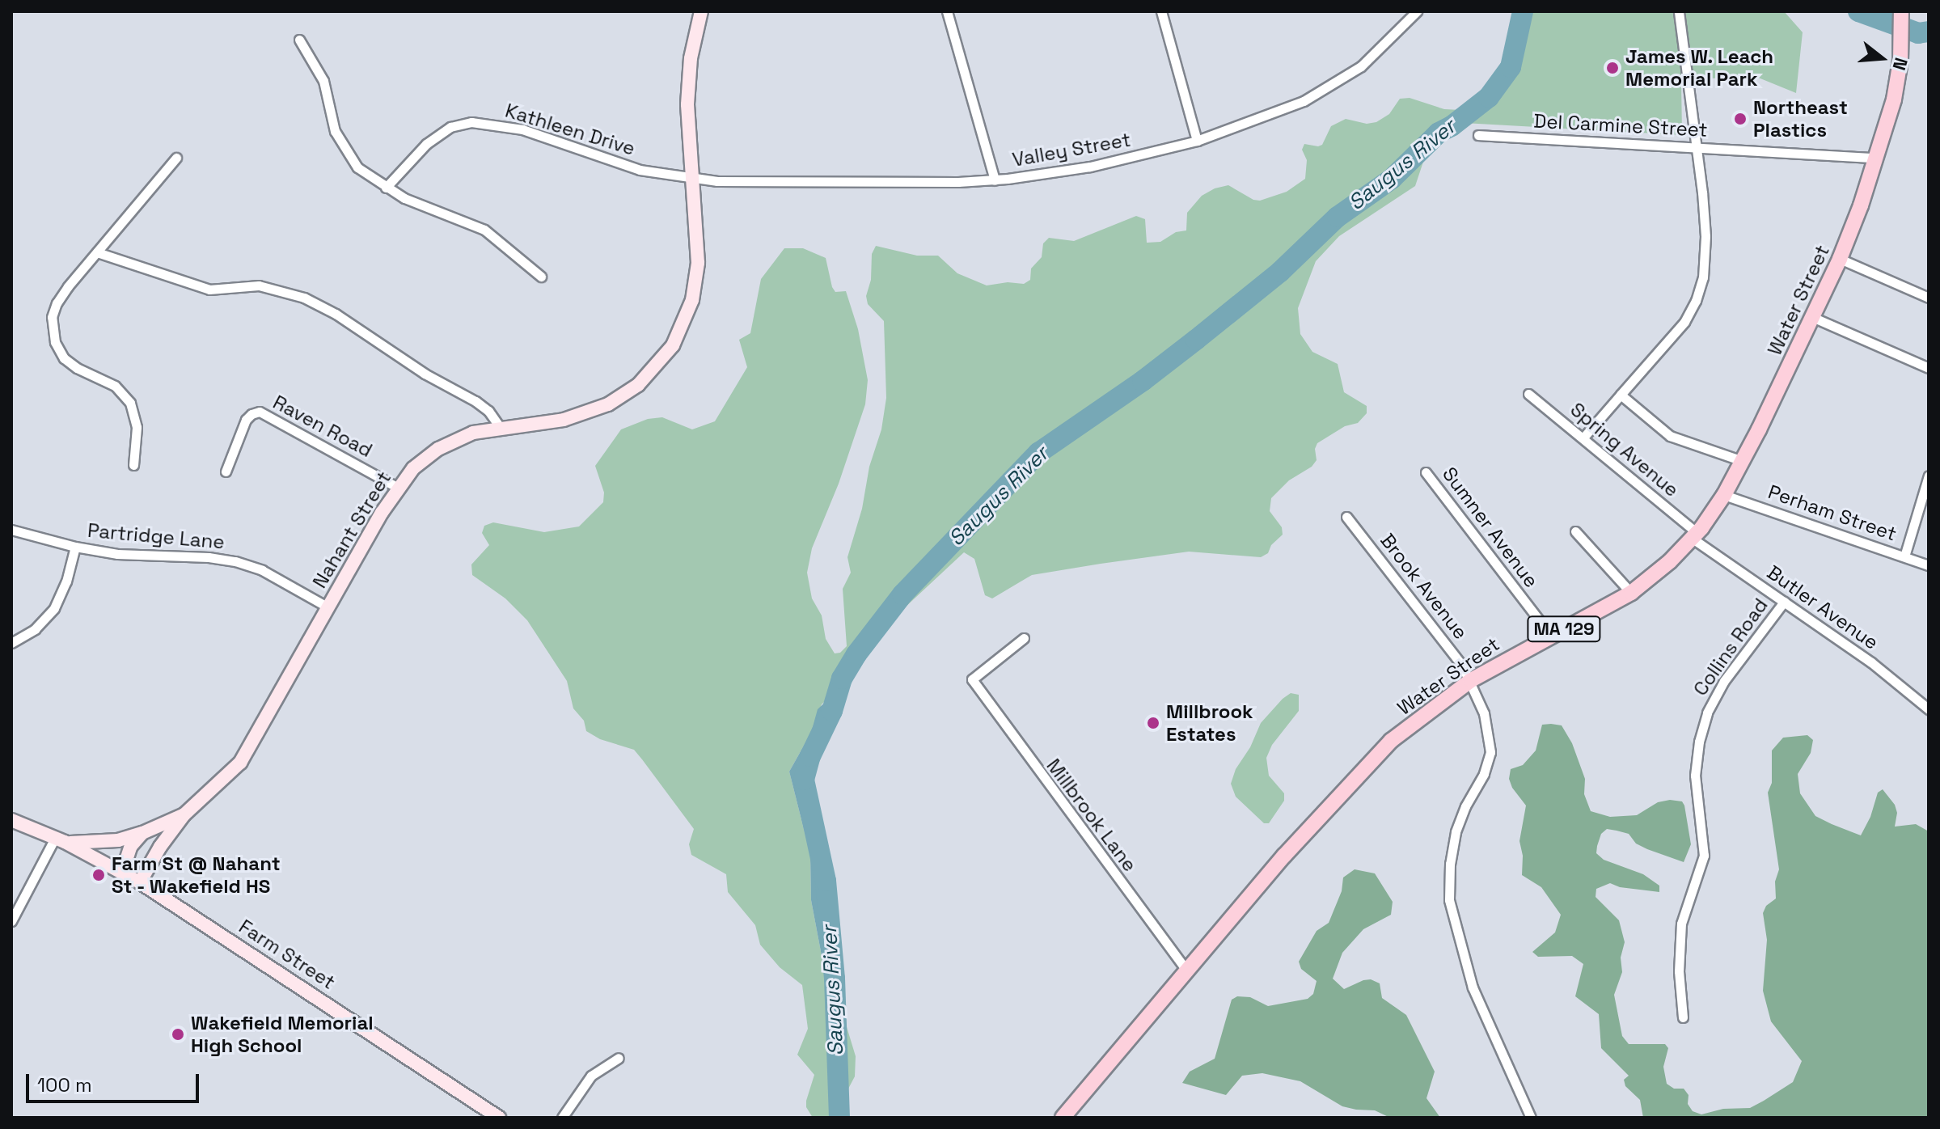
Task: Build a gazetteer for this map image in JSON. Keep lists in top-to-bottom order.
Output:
{
  "streets": {
    "main road": [
      "Water Street",
      "Nahant Street",
      "MA 129",
      "Farm Street"
    ],
    "street": [
      "Del Carmine Street",
      "Kathleen Drive",
      "Valley Street",
      "Raven Road",
      "Spring Avenue",
      "Perham Street",
      "Sumner Avenue",
      "Partridge Lane",
      "Brook Avenue",
      "Butler Avenue",
      "Collins Road",
      "Millbrook Lane"
    ]
  },
  "crossings": [
    ["Del Carmine Street", "Water Street"],
    ["Kathleen Drive", "Valley Street"],
    ["Kathleen Drive", "Nahant Street"],
    ["Valley Street", "Nahant Street"],
    ["Water Street", "Spring Avenue"],
    ["Water Street", "Perham Street"],
    ["Water Street", "Sumner Avenue"],
    ["Water Street", "Brook Avenue"],
    ["Water Street", "Butler Avenue"],
    ["Water Street", "Millbrook Lane"],
    ["Raven Road", "Nahant Street"],
    ["Spring Avenue", "Butler Avenue"],
    ["Nahant Street", "Partridge Lane"],
    ["Nahant Street", "Farm Street"],
    ["Butler Avenue", "Collins Road"]
  ],
  "water": ["Saugus River"],
  "places": [
    "James W. Leach Memorial Park",
    "Northeast Plastics",
    "Millbrook Estates",
    "Farm St @ Nahant St - Wakefield HS",
    "Wakefield Memorial High School"
  ],
  "scale_bar": "100 m",
  "north": "right"
}
